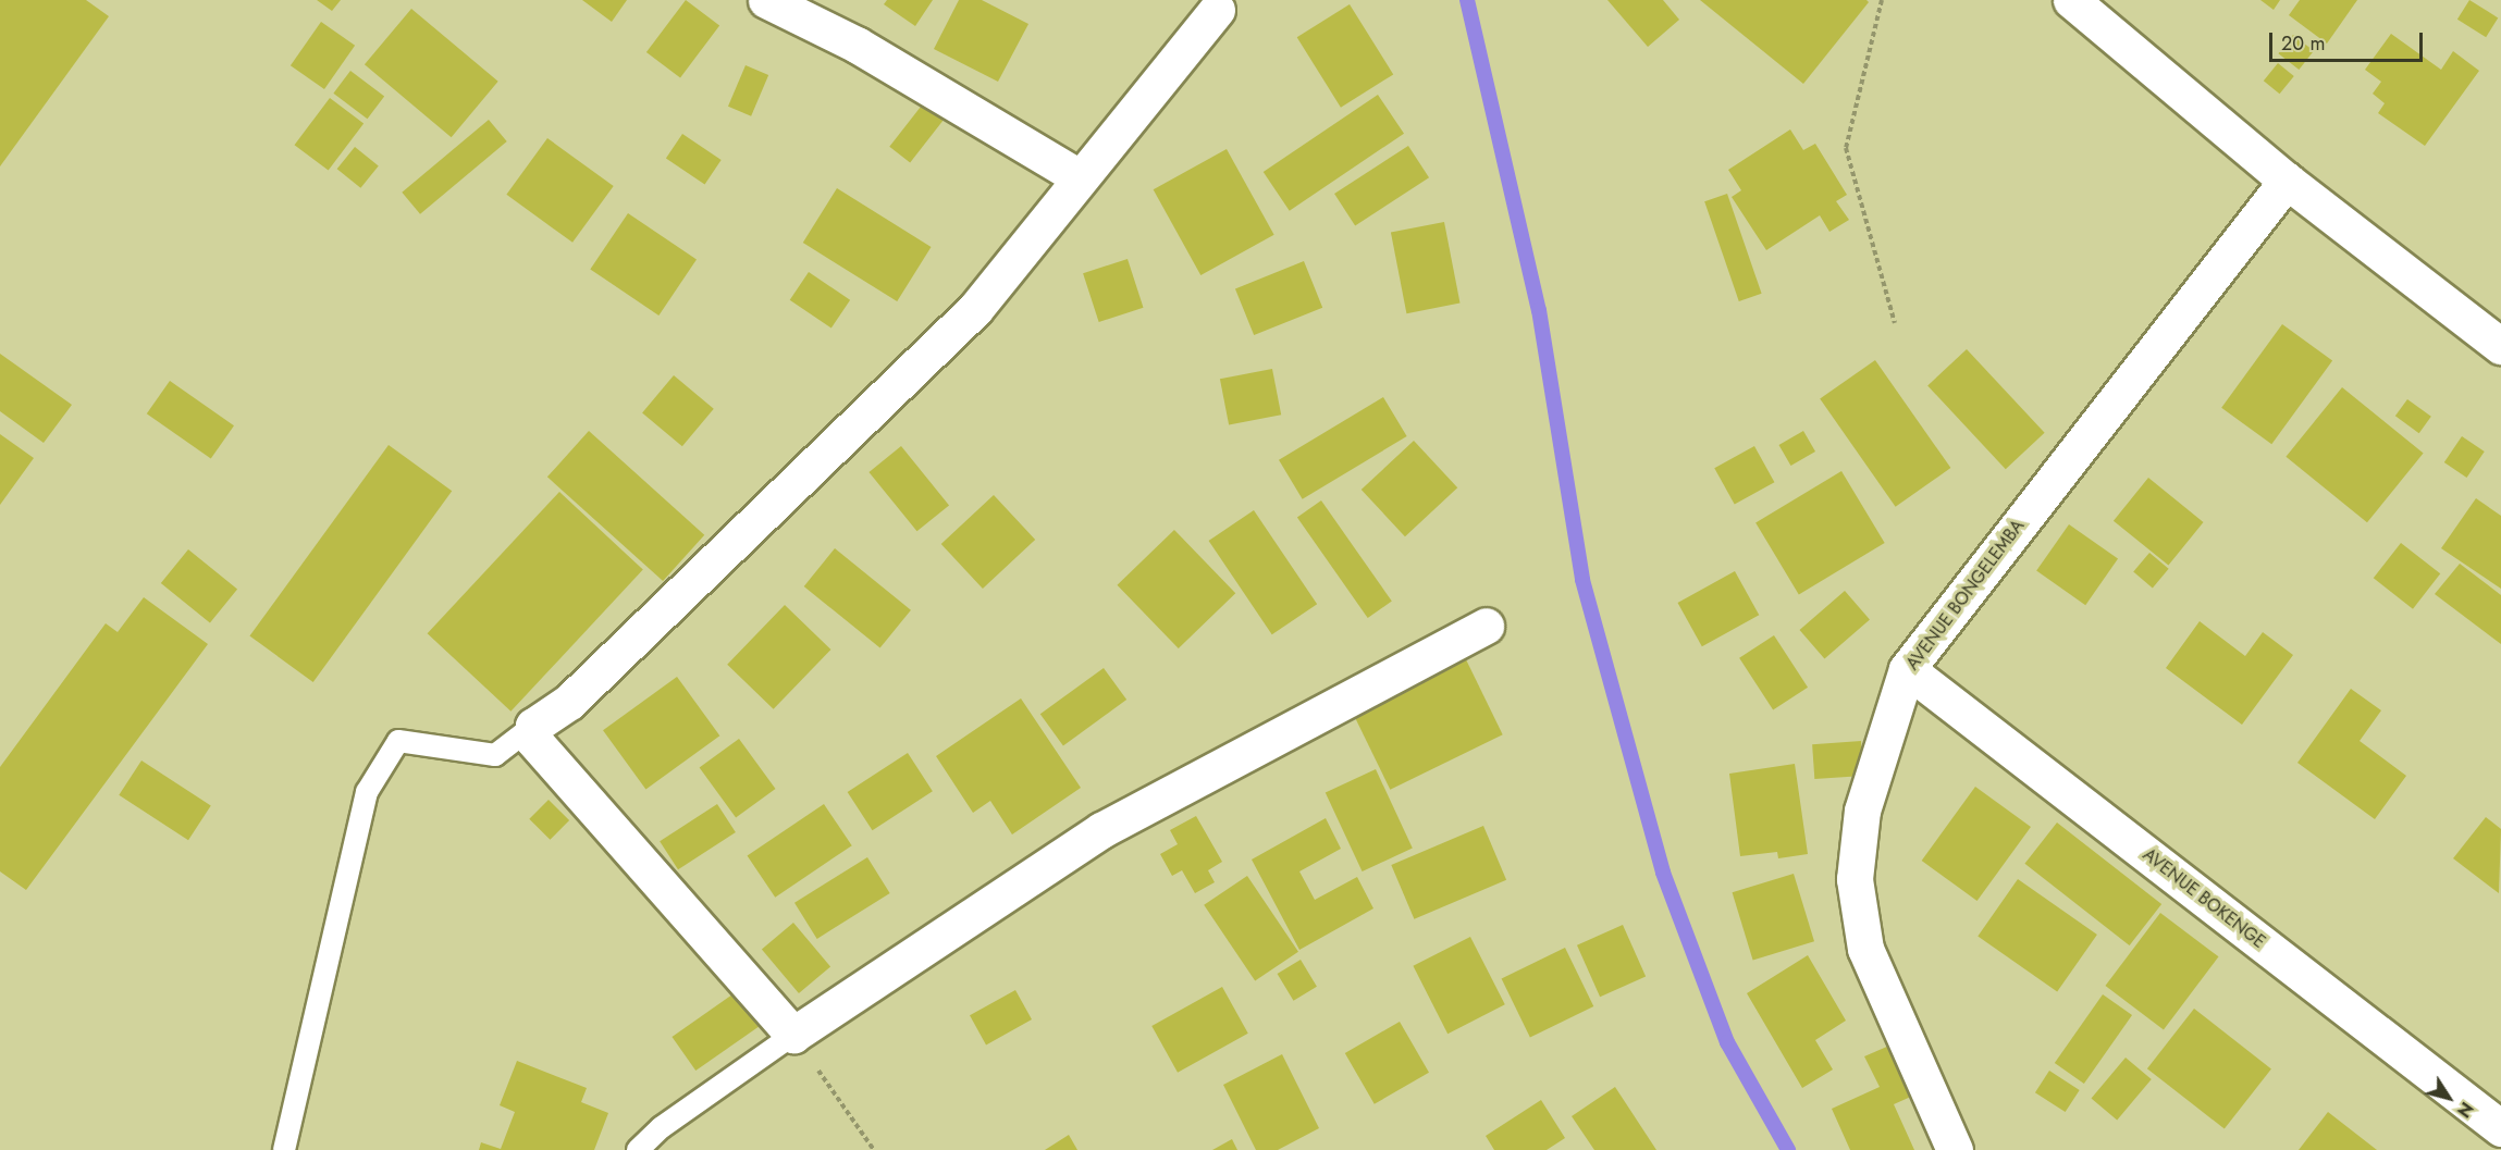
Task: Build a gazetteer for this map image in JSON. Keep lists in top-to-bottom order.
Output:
{
  "streets": {
    "street": ["AVENUE BONGELEMBA", "AVENUE BOKENGE"]
  },
  "crossings": [
    ["AVENUE BONGELEMBA", "AVENUE BOKENGE"]
  ],
  "scale_bar": "20 m",
  "north": "bottom right"
}
